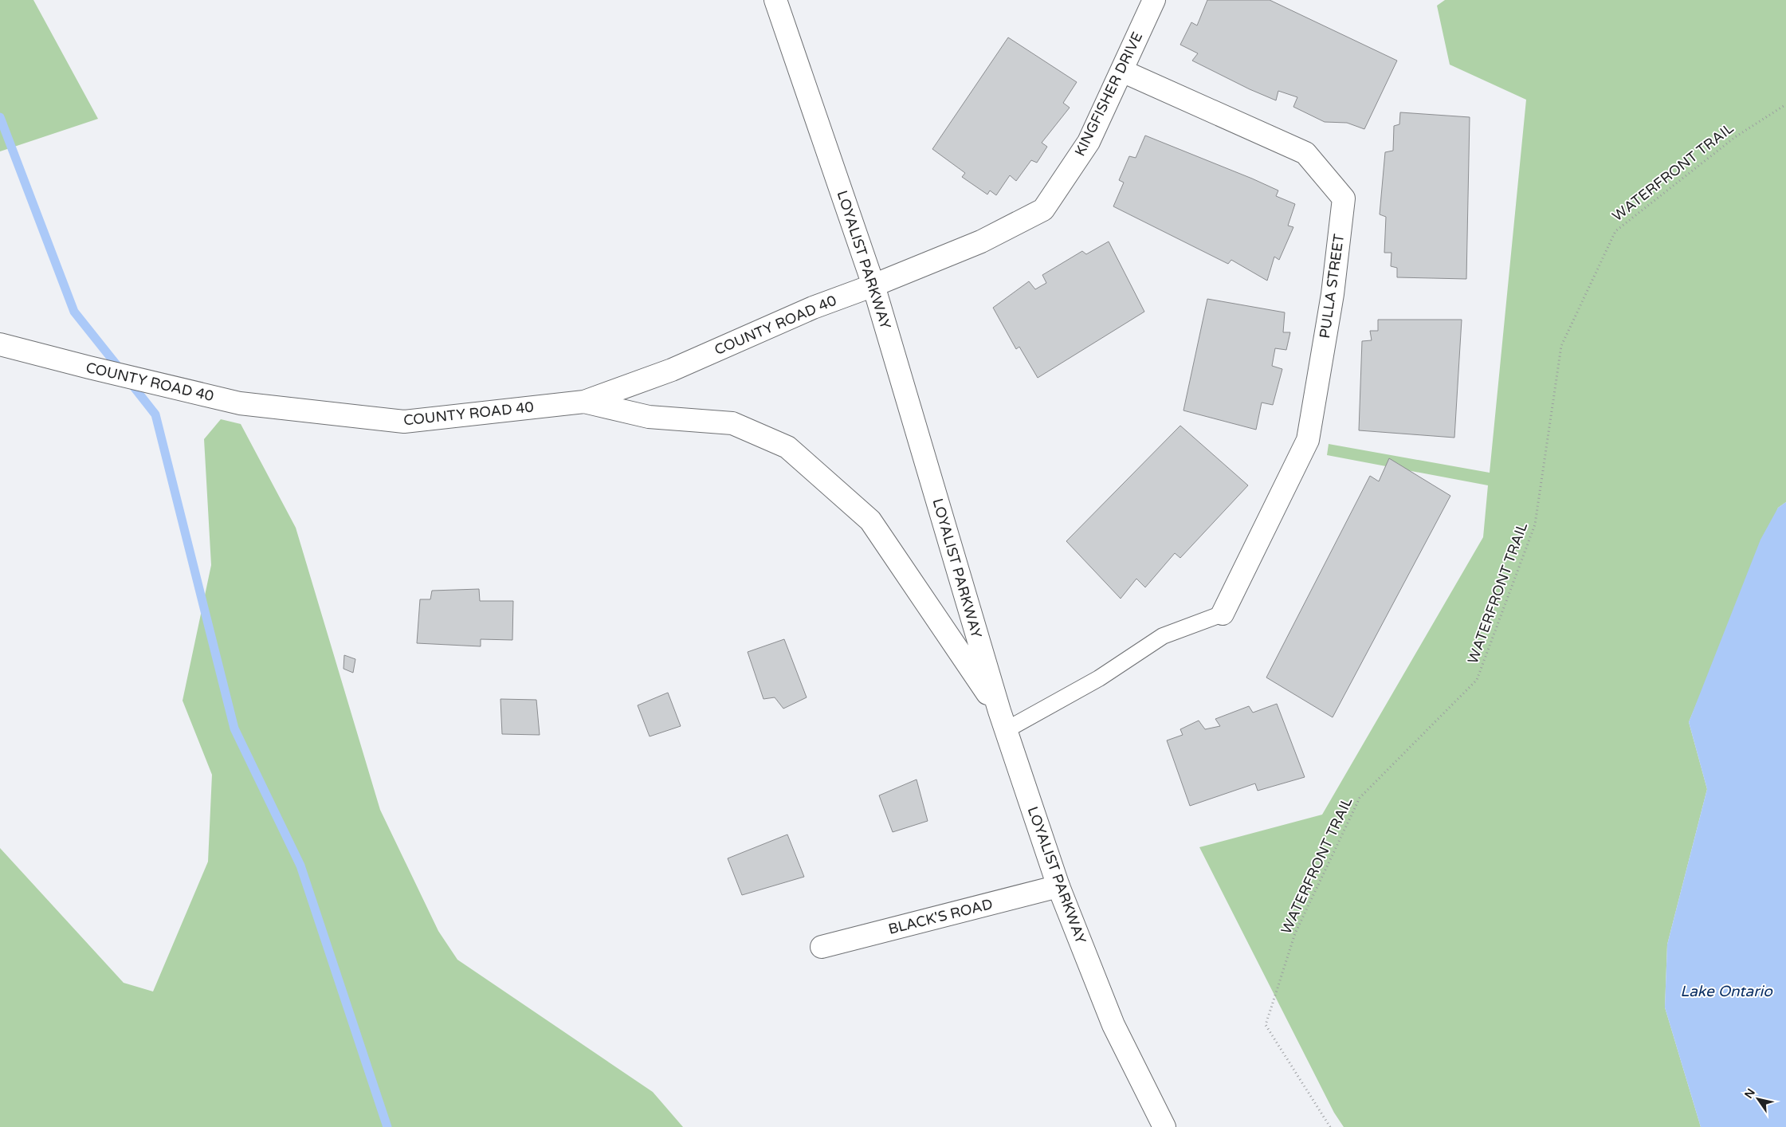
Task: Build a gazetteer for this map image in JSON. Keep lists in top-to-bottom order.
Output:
{
  "streets": {
    "main road": [
      "KINGFISHER DRIVE",
      "LOYALIST PARKWAY",
      "PULLA STREET",
      "COUNTY ROAD 40",
      "BLACK'S ROAD"
    ],
    "path": ["WATERFRONT TRAIL"]
  },
  "crossings": [
    ["KINGFISHER DRIVE", "LOYALIST PARKWAY"],
    ["KINGFISHER DRIVE", "PULLA STREET"],
    ["KINGFISHER DRIVE", "COUNTY ROAD 40"],
    ["LOYALIST PARKWAY", "COUNTY ROAD 40"],
    ["LOYALIST PARKWAY", "BLACK'S ROAD"]
  ],
  "water": ["Lake Ontario"],
  "north": "top left"
}
